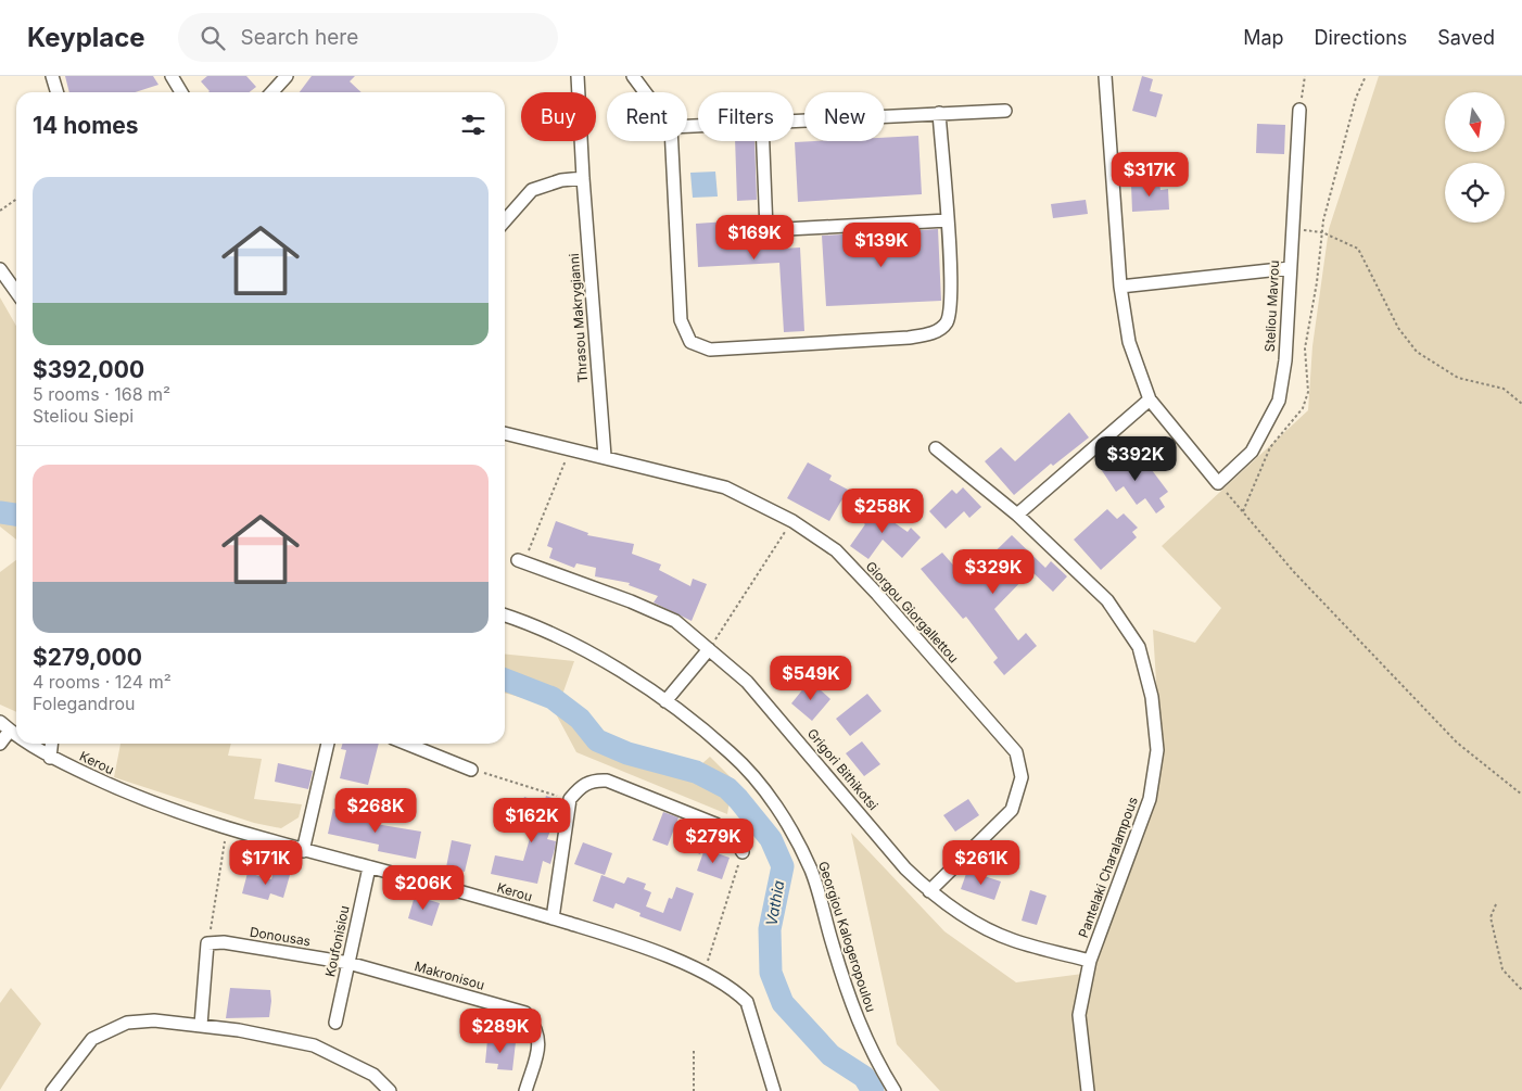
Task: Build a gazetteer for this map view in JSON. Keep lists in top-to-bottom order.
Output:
{
  "streets": {
    "street": [
      "Steliou Mavrou",
      "Thrasou Makrygianni",
      "Giorgou Giorgallettou",
      "Kerou",
      "Grigori Bithikotsi",
      "Pantelaki Charalampous",
      "Donousas",
      "Georgiou Kalogeropoulou",
      "Koufonisiou",
      "Makronisou"
    ]
  },
  "crossings": [
    ["Thrasou Makrygianni", "Giorgou Giorgallettou"],
    ["Giorgou Giorgallettou", "Grigori Bithikotsi"],
    ["Kerou", "Koufonisiou"],
    ["Grigori Bithikotsi", "Pantelaki Charalampous"],
    ["Donousas", "Koufonisiou"],
    ["Donousas", "Makronisou"],
    ["Koufonisiou", "Makronisou"]
  ],
  "water": ["Vathia"],
  "north": "bottom",
  "page": {
    "header": "Keyplace",
    "search": "Search here",
    "nav": ["Map", "Directions", "Saved"],
    "chip": [
      "Buy",
      "Rent",
      "Filters",
      "New"
    ],
    "heading": "14 homes",
    "price": [
      "$317K",
      "$169K",
      "$139K",
      "$392K",
      "$258K",
      "$329K",
      "$549K",
      "$268K",
      "$162K",
      "$279K",
      "$171K",
      "$261K",
      "$206K",
      "$289K"
    ],
    "list": [
      {
        "name": "$392,000",
        "note": "5 rooms · 168 m² · Steliou Siepi"
      },
      {
        "name": "$279,000",
        "note": "4 rooms · 124 m² · Folegandrou"
      }
    ]
  }
}
